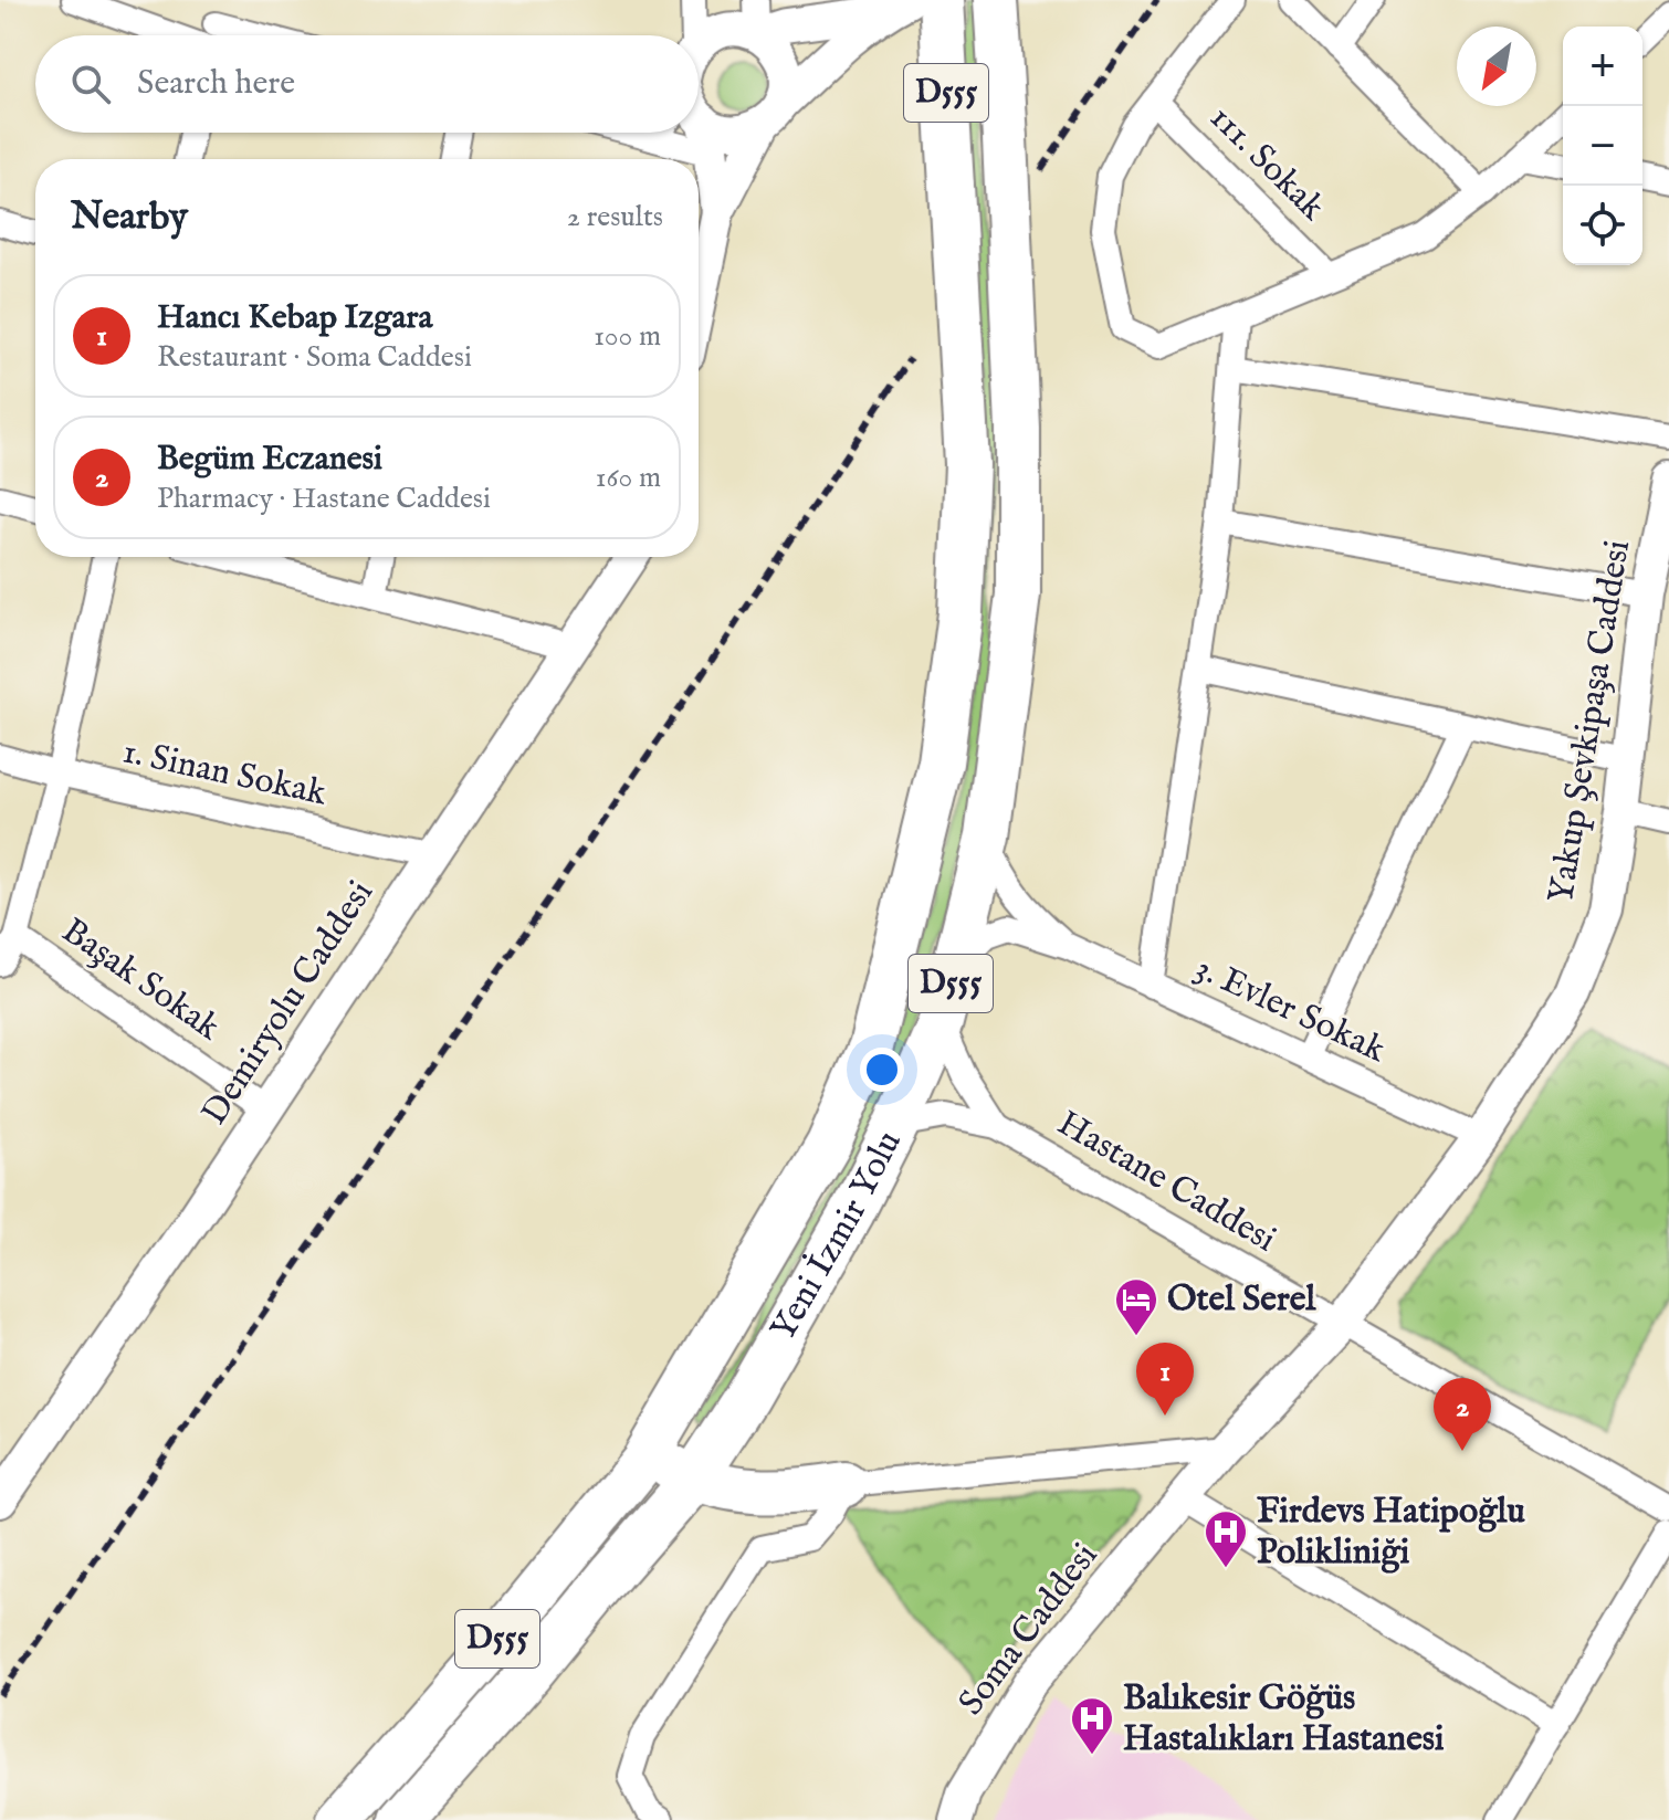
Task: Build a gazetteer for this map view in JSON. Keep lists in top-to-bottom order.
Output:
{
  "streets": {
    "highway": ["D555", "Yeni İzmir Yolu"],
    "main road": ["Yakup Şevkipaşa Caddesi", "Demiryolu Caddesi", "Soma Caddesi"],
    "street": [
      "111. Sokak",
      "1. Sinan Sokak",
      "Başak Sokak",
      "3. Evler Sokak",
      "Hastane Caddesi"
    ]
  },
  "crossings": [
    ["Yakup Şevkipaşa Caddesi", "3. Evler Sokak"],
    ["Yakup Şevkipaşa Caddesi", "Hastane Caddesi"],
    ["Yakup Şevkipaşa Caddesi", "Soma Caddesi"],
    ["1. Sinan Sokak", "Demiryolu Caddesi"],
    ["Başak Sokak", "Demiryolu Caddesi"]
  ],
  "places": {
    "hotel": ["Otel Serel"],
    "hospital": ["Firdevs Hatipoğlu Polikliniği", "Balıkesir Göğüs Hastalıkları Hastanesi"]
  },
  "north": "bottom left",
  "page": {
    "map_buttons": ["+", "−"],
    "search": "Search here",
    "heading": ["Nearby", "2 results"],
    "list": [
      {
        "mark": "1",
        "name": "Hancı Kebap Izgara",
        "note": "Restaurant · Soma Caddesi",
        "value": "100 m"
      },
      {
        "mark": "2",
        "name": "Begüm Eczanesi",
        "note": "Pharmacy · Hastane Caddesi",
        "value": "160 m"
      }
    ],
    "pins": ["1", "2"]
  }
}
